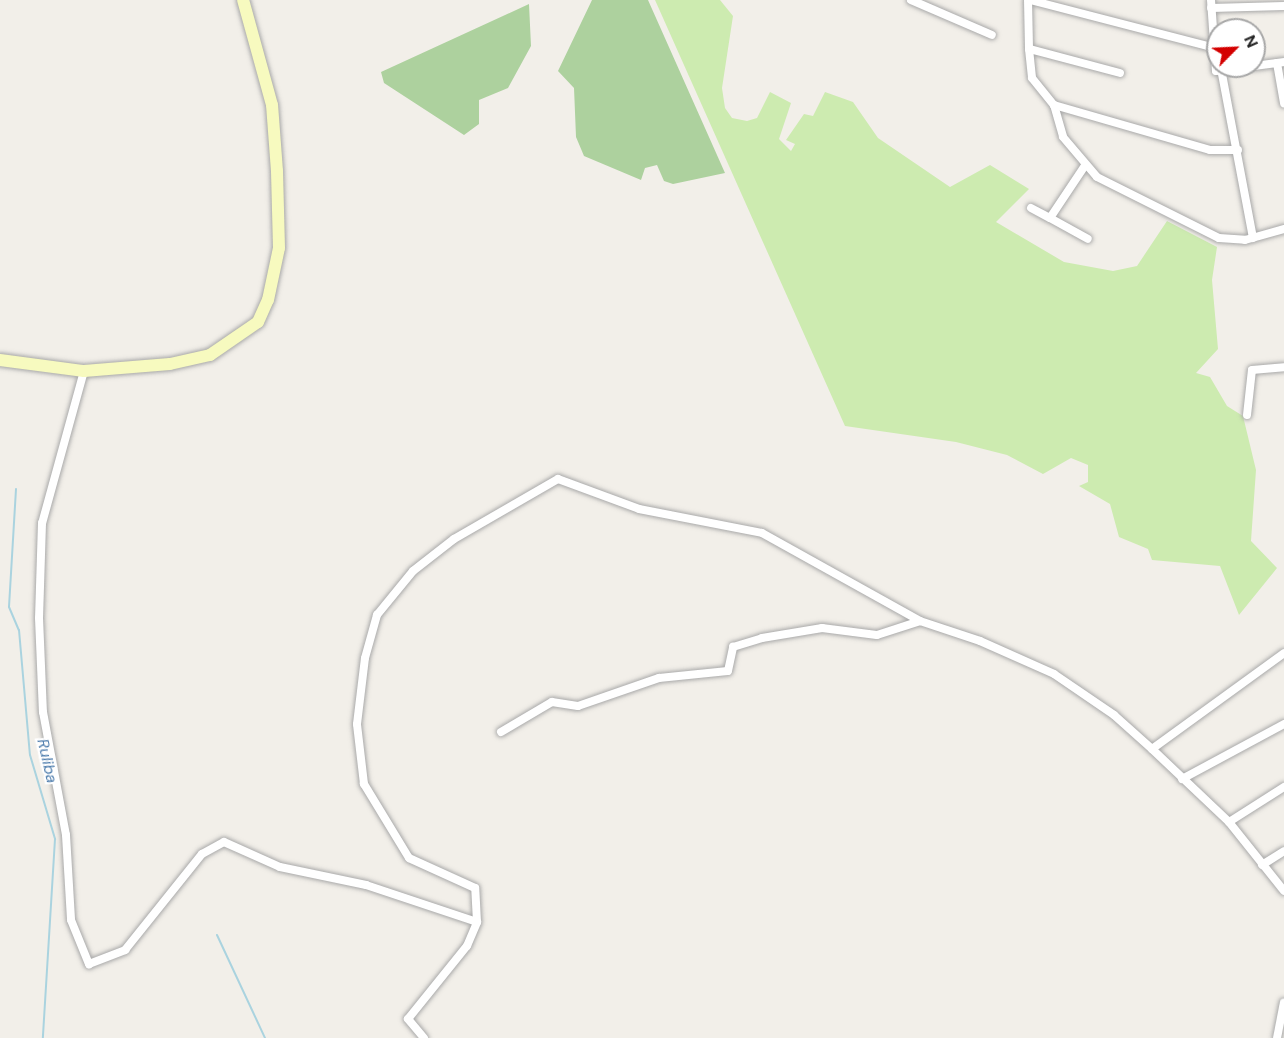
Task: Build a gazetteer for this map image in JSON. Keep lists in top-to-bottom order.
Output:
{
  "water": ["Ruliba"],
  "north": "top right"
}
